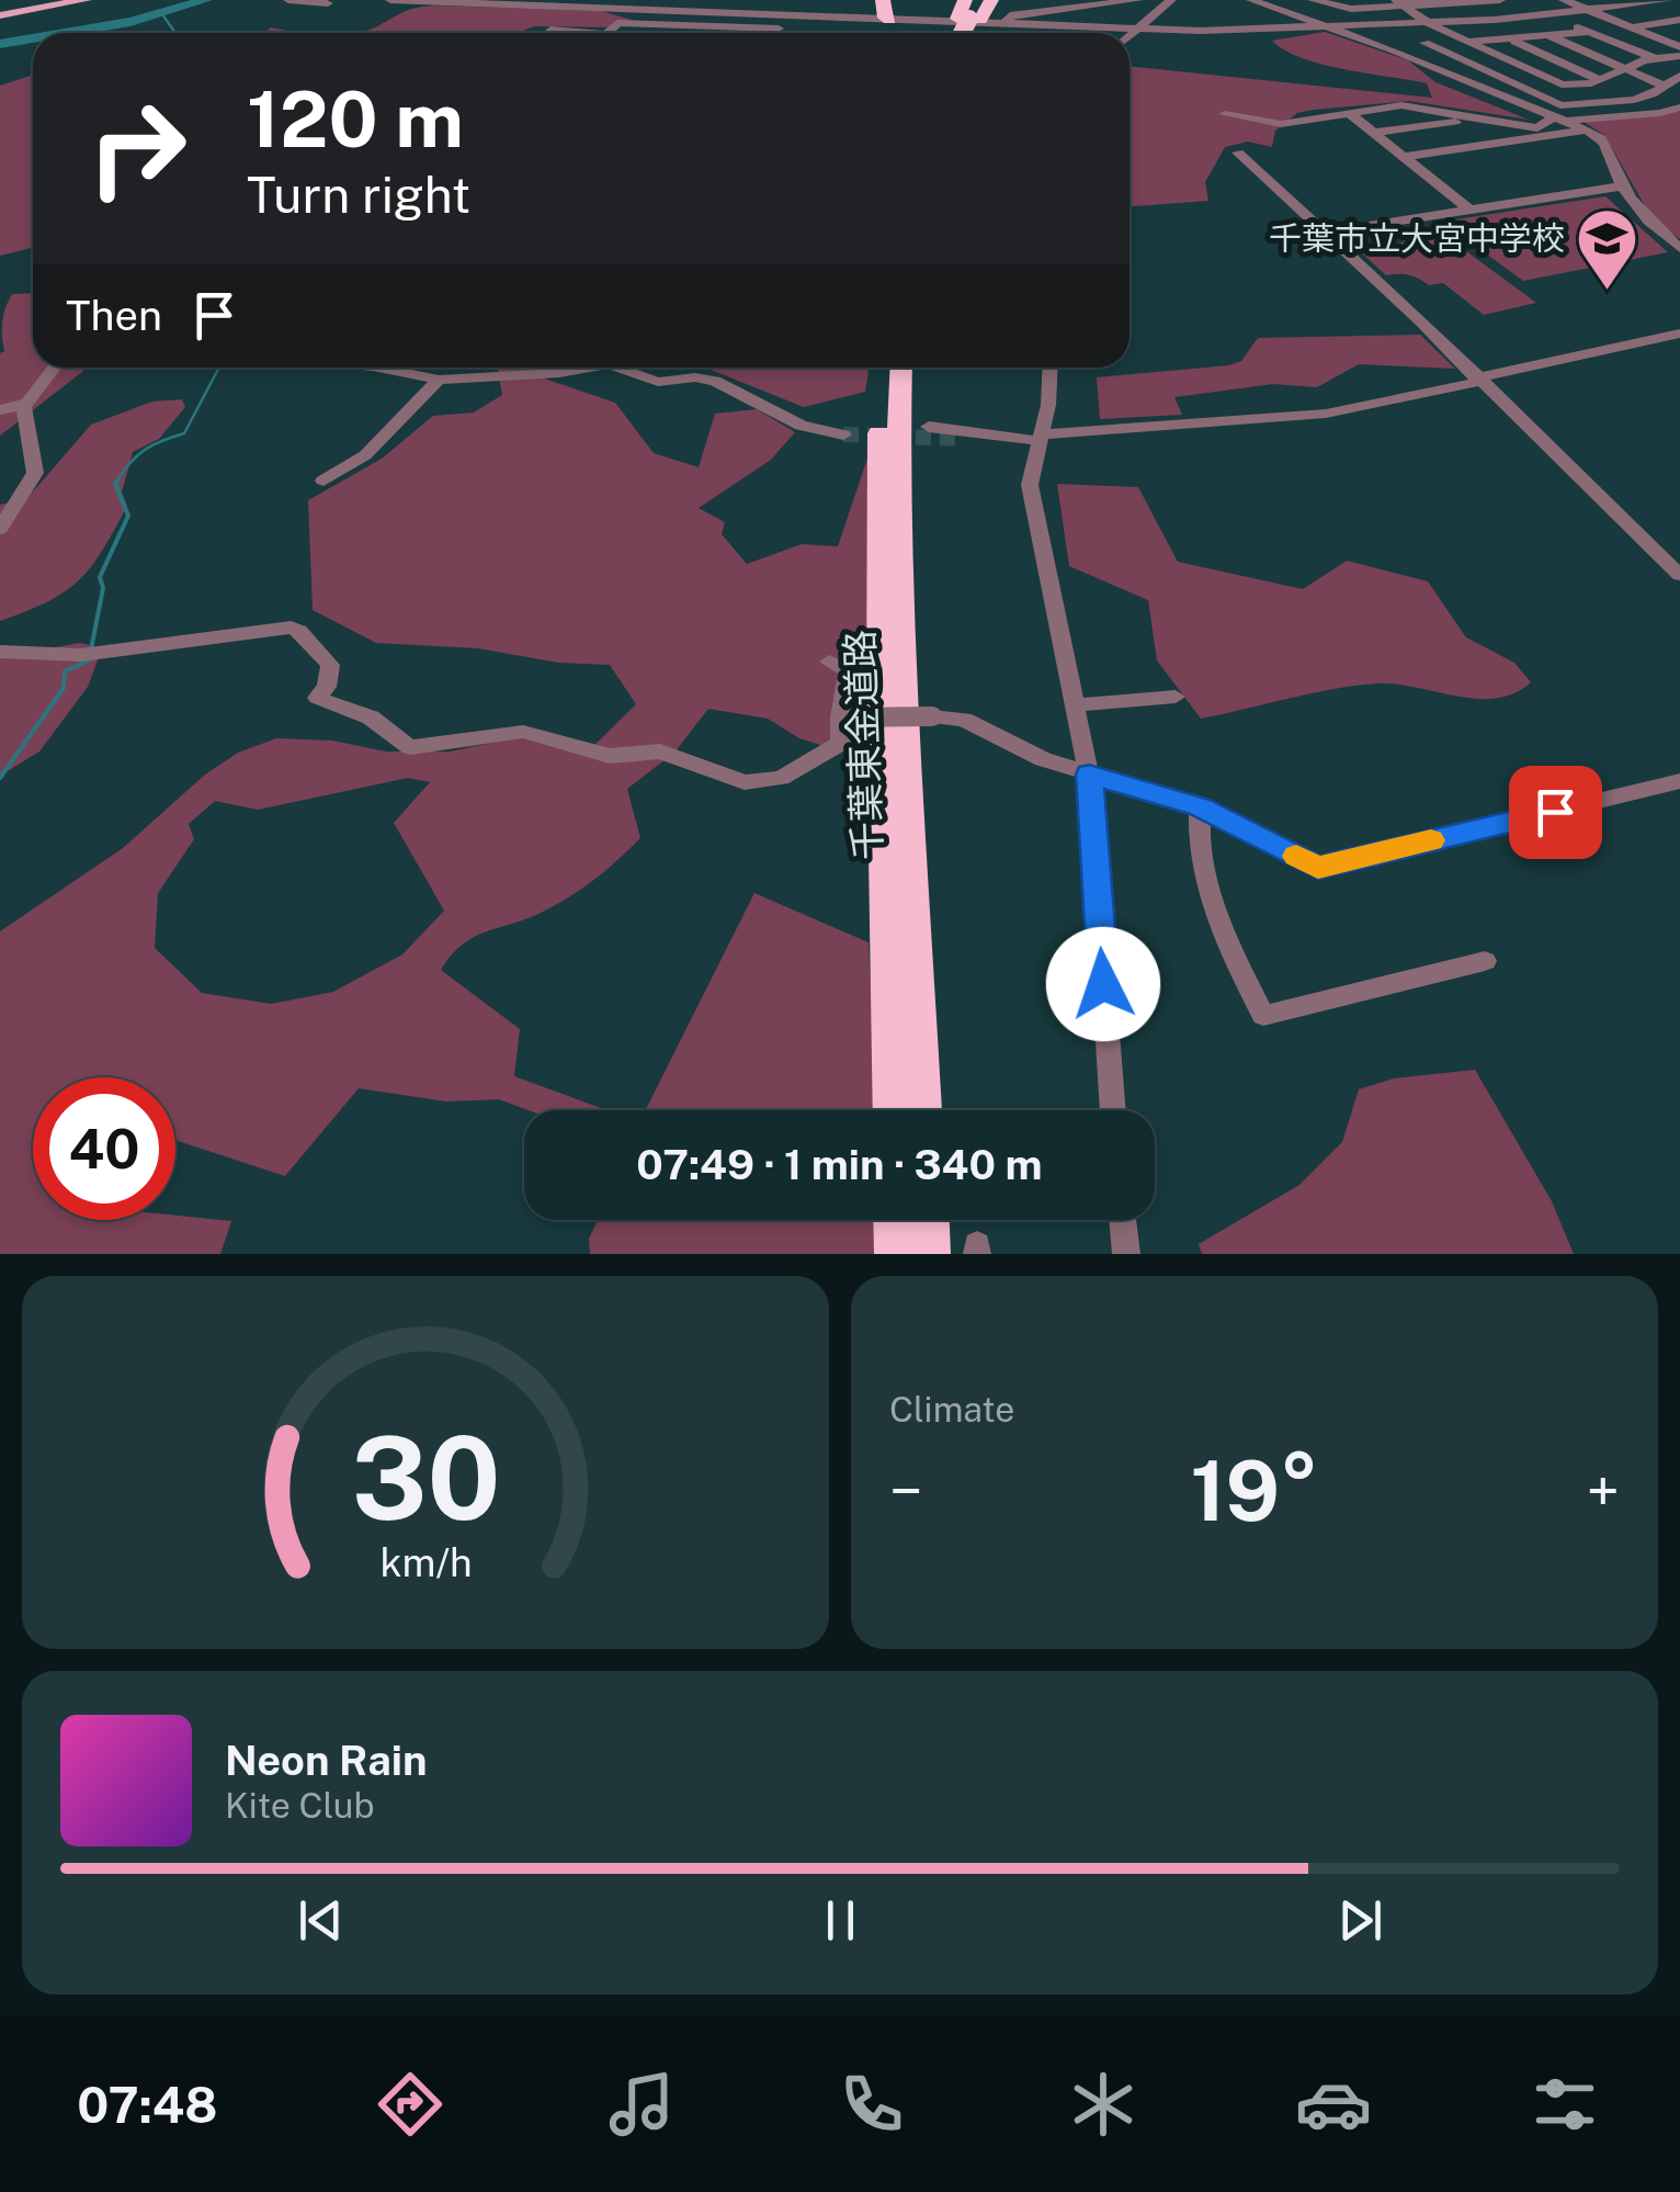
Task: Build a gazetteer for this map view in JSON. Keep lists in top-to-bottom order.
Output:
{
  "streets": {
    "highway": ["千葉東金道路"]
  },
  "places": {
    "school or university": ["千葉市立大宮中学校"]
  },
  "page": {
    "turn": ["120 m", "Turn right"],
    "then": "Then",
    "limit": "40",
    "trip": "07:49 · 1 min · 340 m",
    "tile": "Climate",
    "heat": ["−", "19°", "+"],
    "song": ["Neon Rain", "Kite Club"],
    "tabs": "07:48",
    "gauge": ["30", "km/h"]
  }
}
